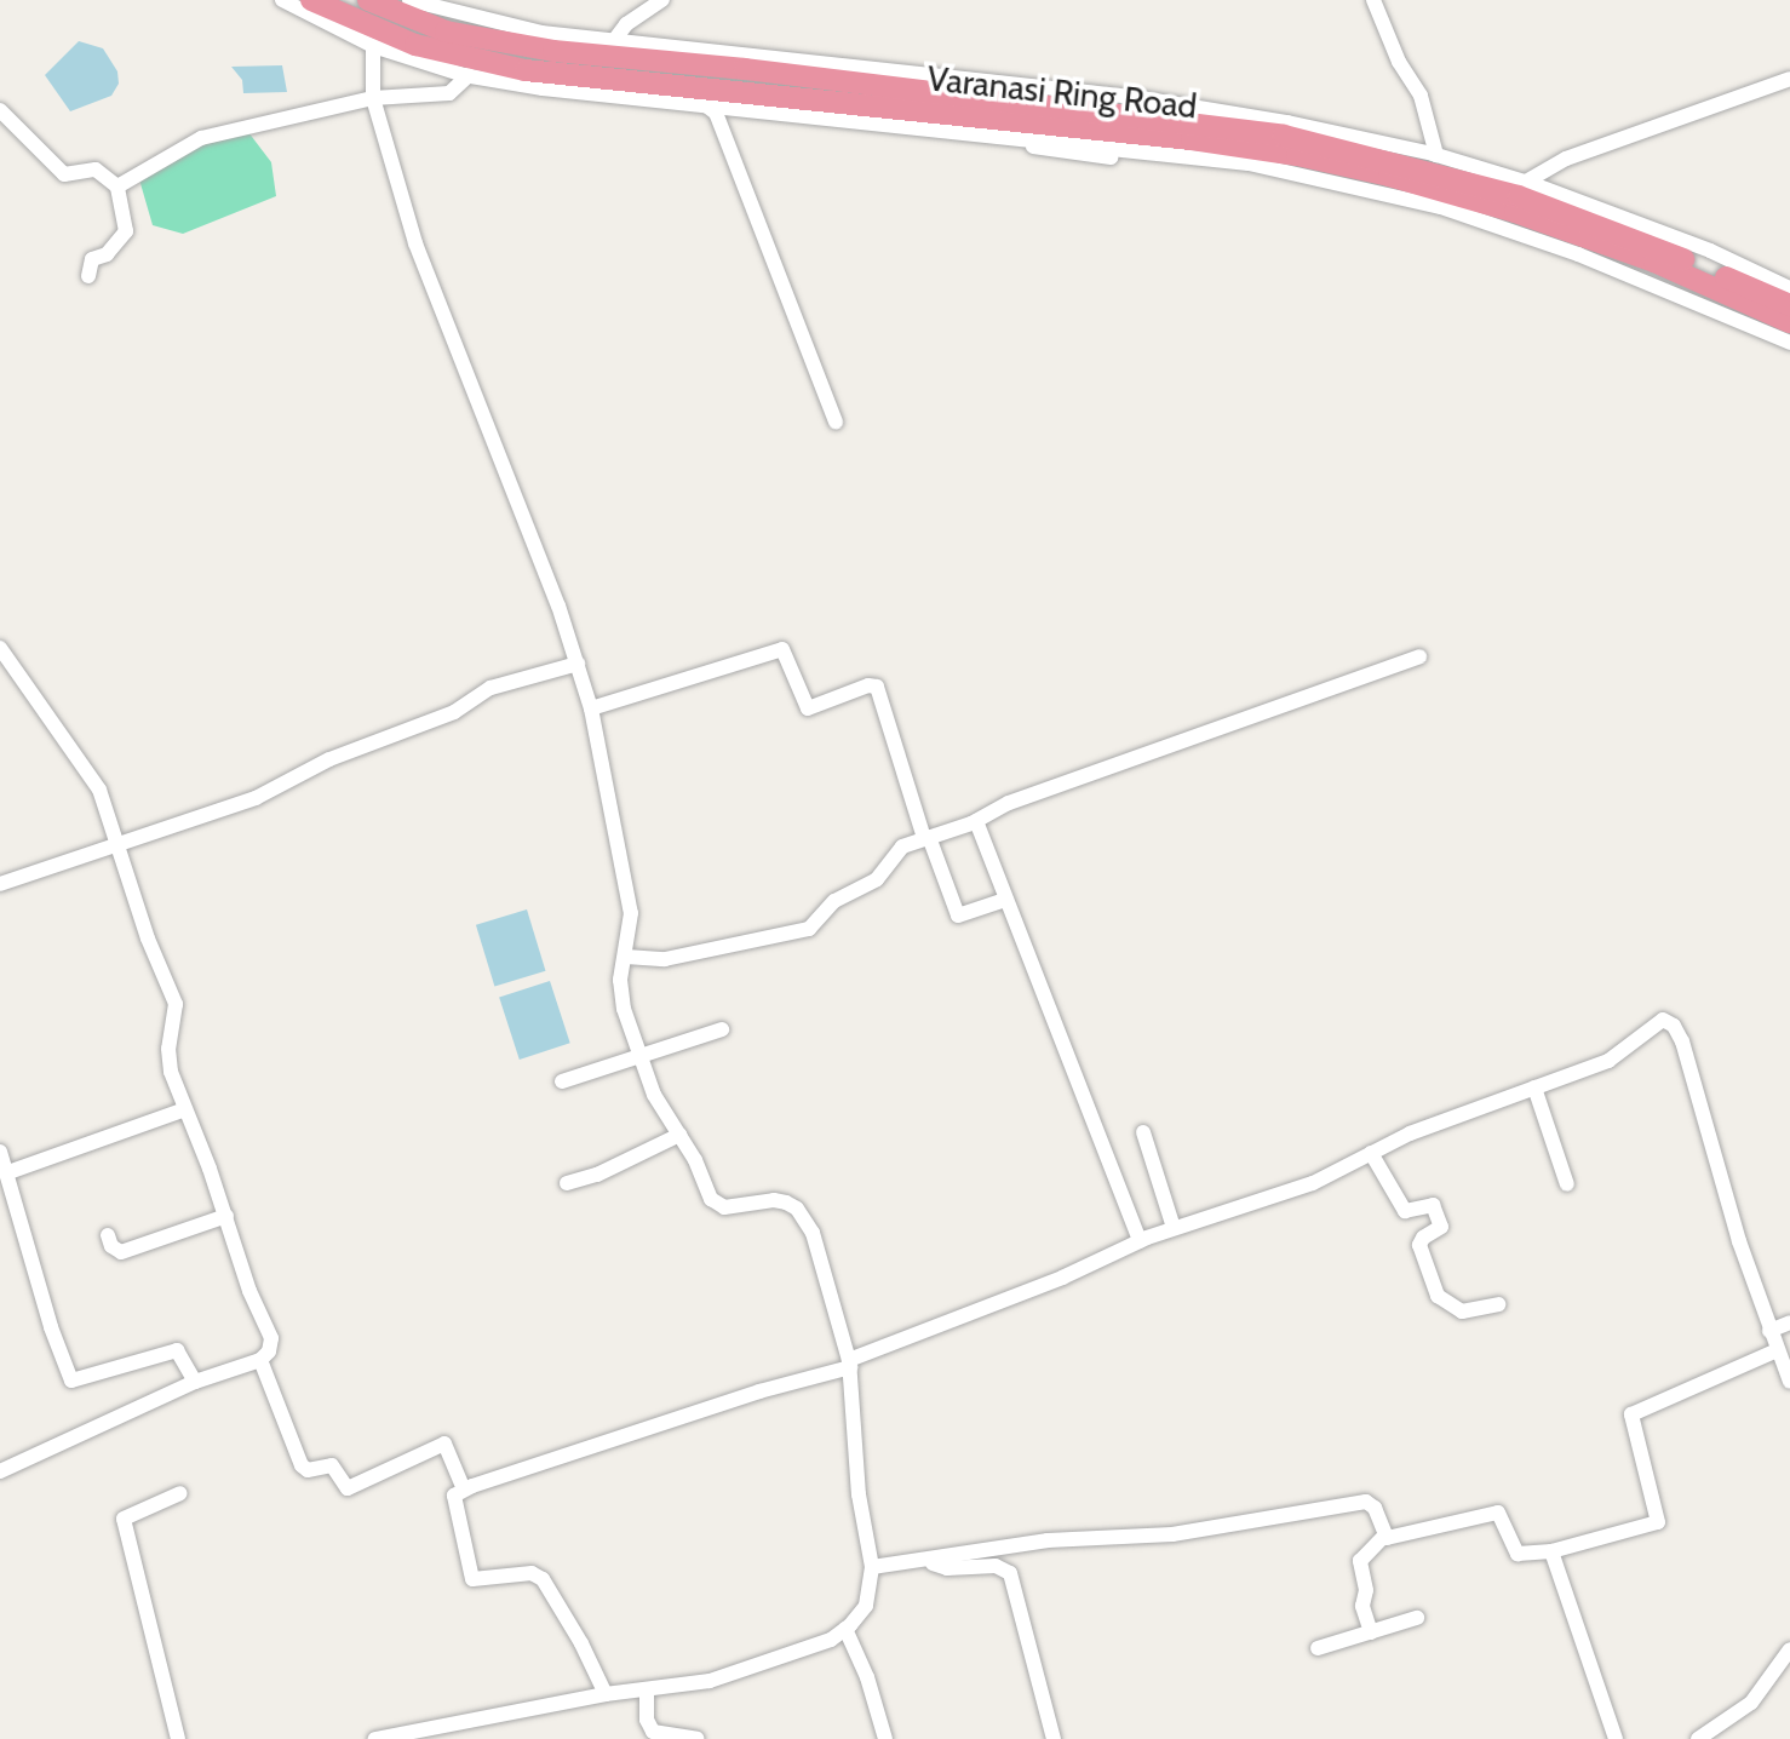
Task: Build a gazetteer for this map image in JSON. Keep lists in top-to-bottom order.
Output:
{
  "streets": {
    "highway": ["Varanasi Ring Road"]
  }
}
